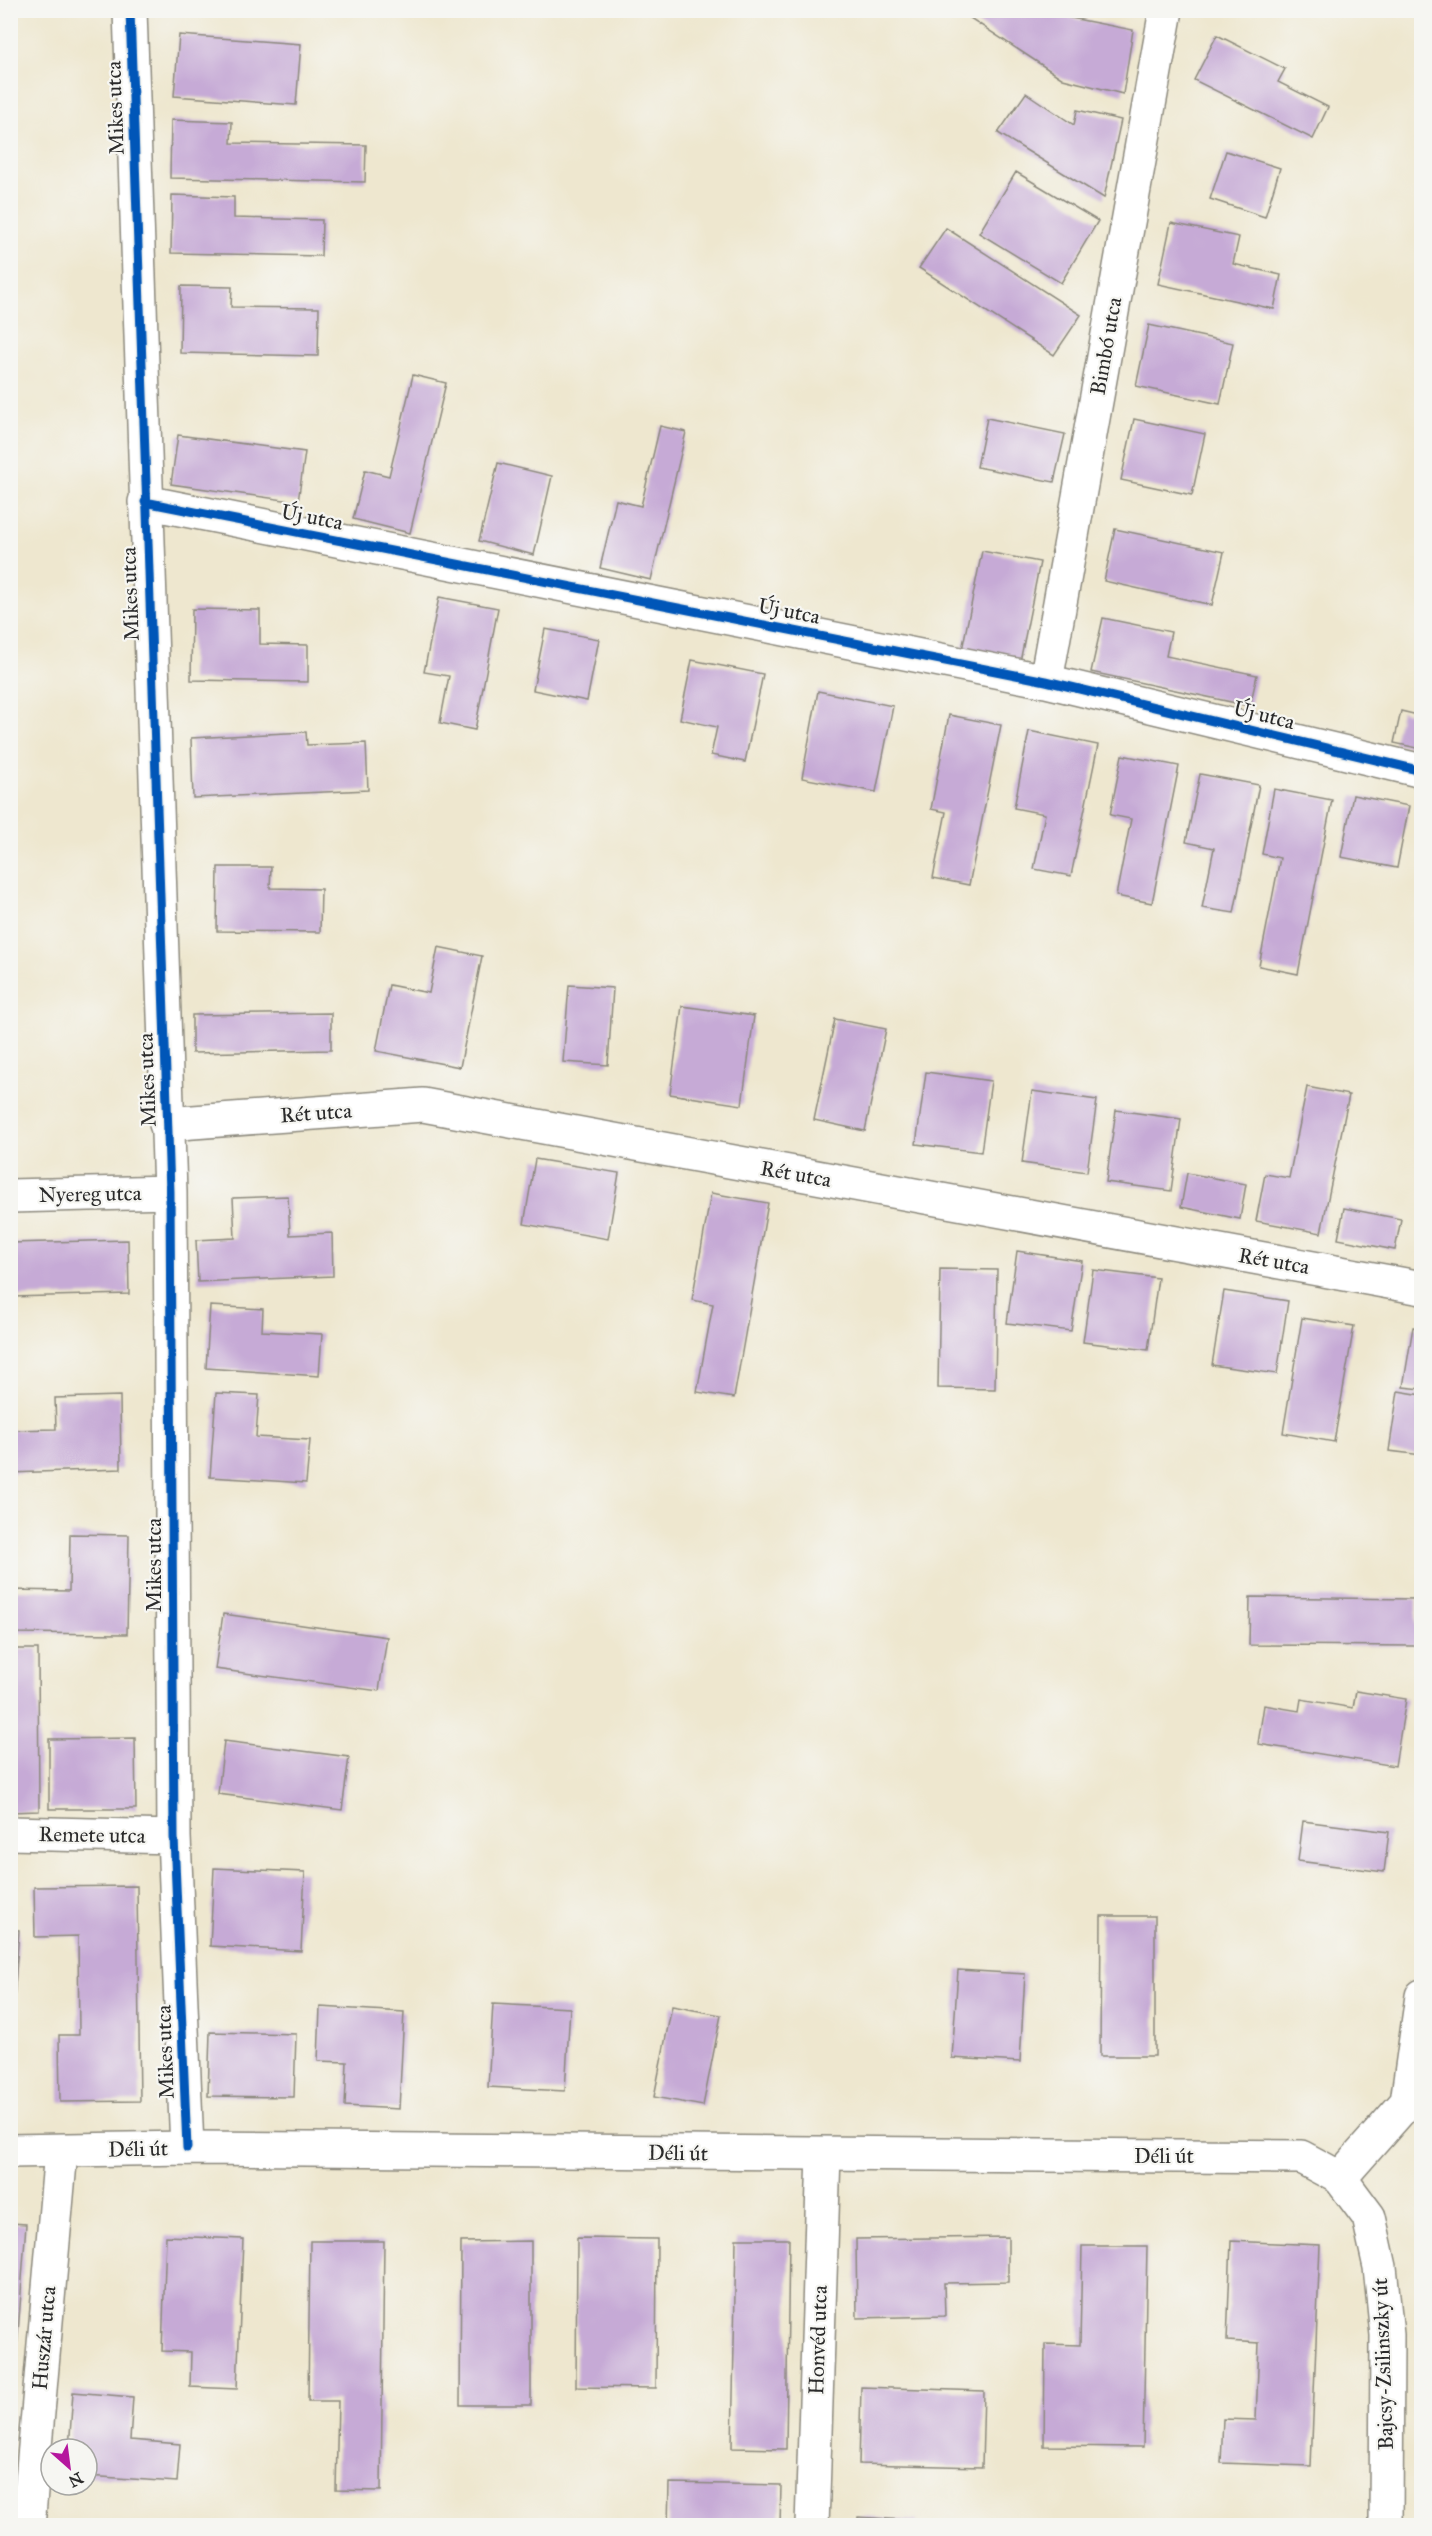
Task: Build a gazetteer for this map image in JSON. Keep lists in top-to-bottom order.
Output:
{
  "streets": {
    "street": [
      "Mikes utca",
      "Bimbó utca",
      "Új utca",
      "Rét utca",
      "Nyereg utca",
      "Remete utca",
      "Déli út",
      "Huszár utca",
      "Honvéd utca",
      "Bajcsy-Zsilinszky út"
    ]
  },
  "crossings": [
    ["Mikes utca", "Új utca"],
    ["Mikes utca", "Rét utca"],
    ["Mikes utca", "Nyereg utca"],
    ["Mikes utca", "Remete utca"],
    ["Mikes utca", "Déli út"],
    ["Bimbó utca", "Új utca"],
    ["Déli út", "Huszár utca"],
    ["Déli út", "Honvéd utca"],
    ["Déli út", "Bajcsy-Zsilinszky út"]
  ],
  "north": "bottom right"
}
